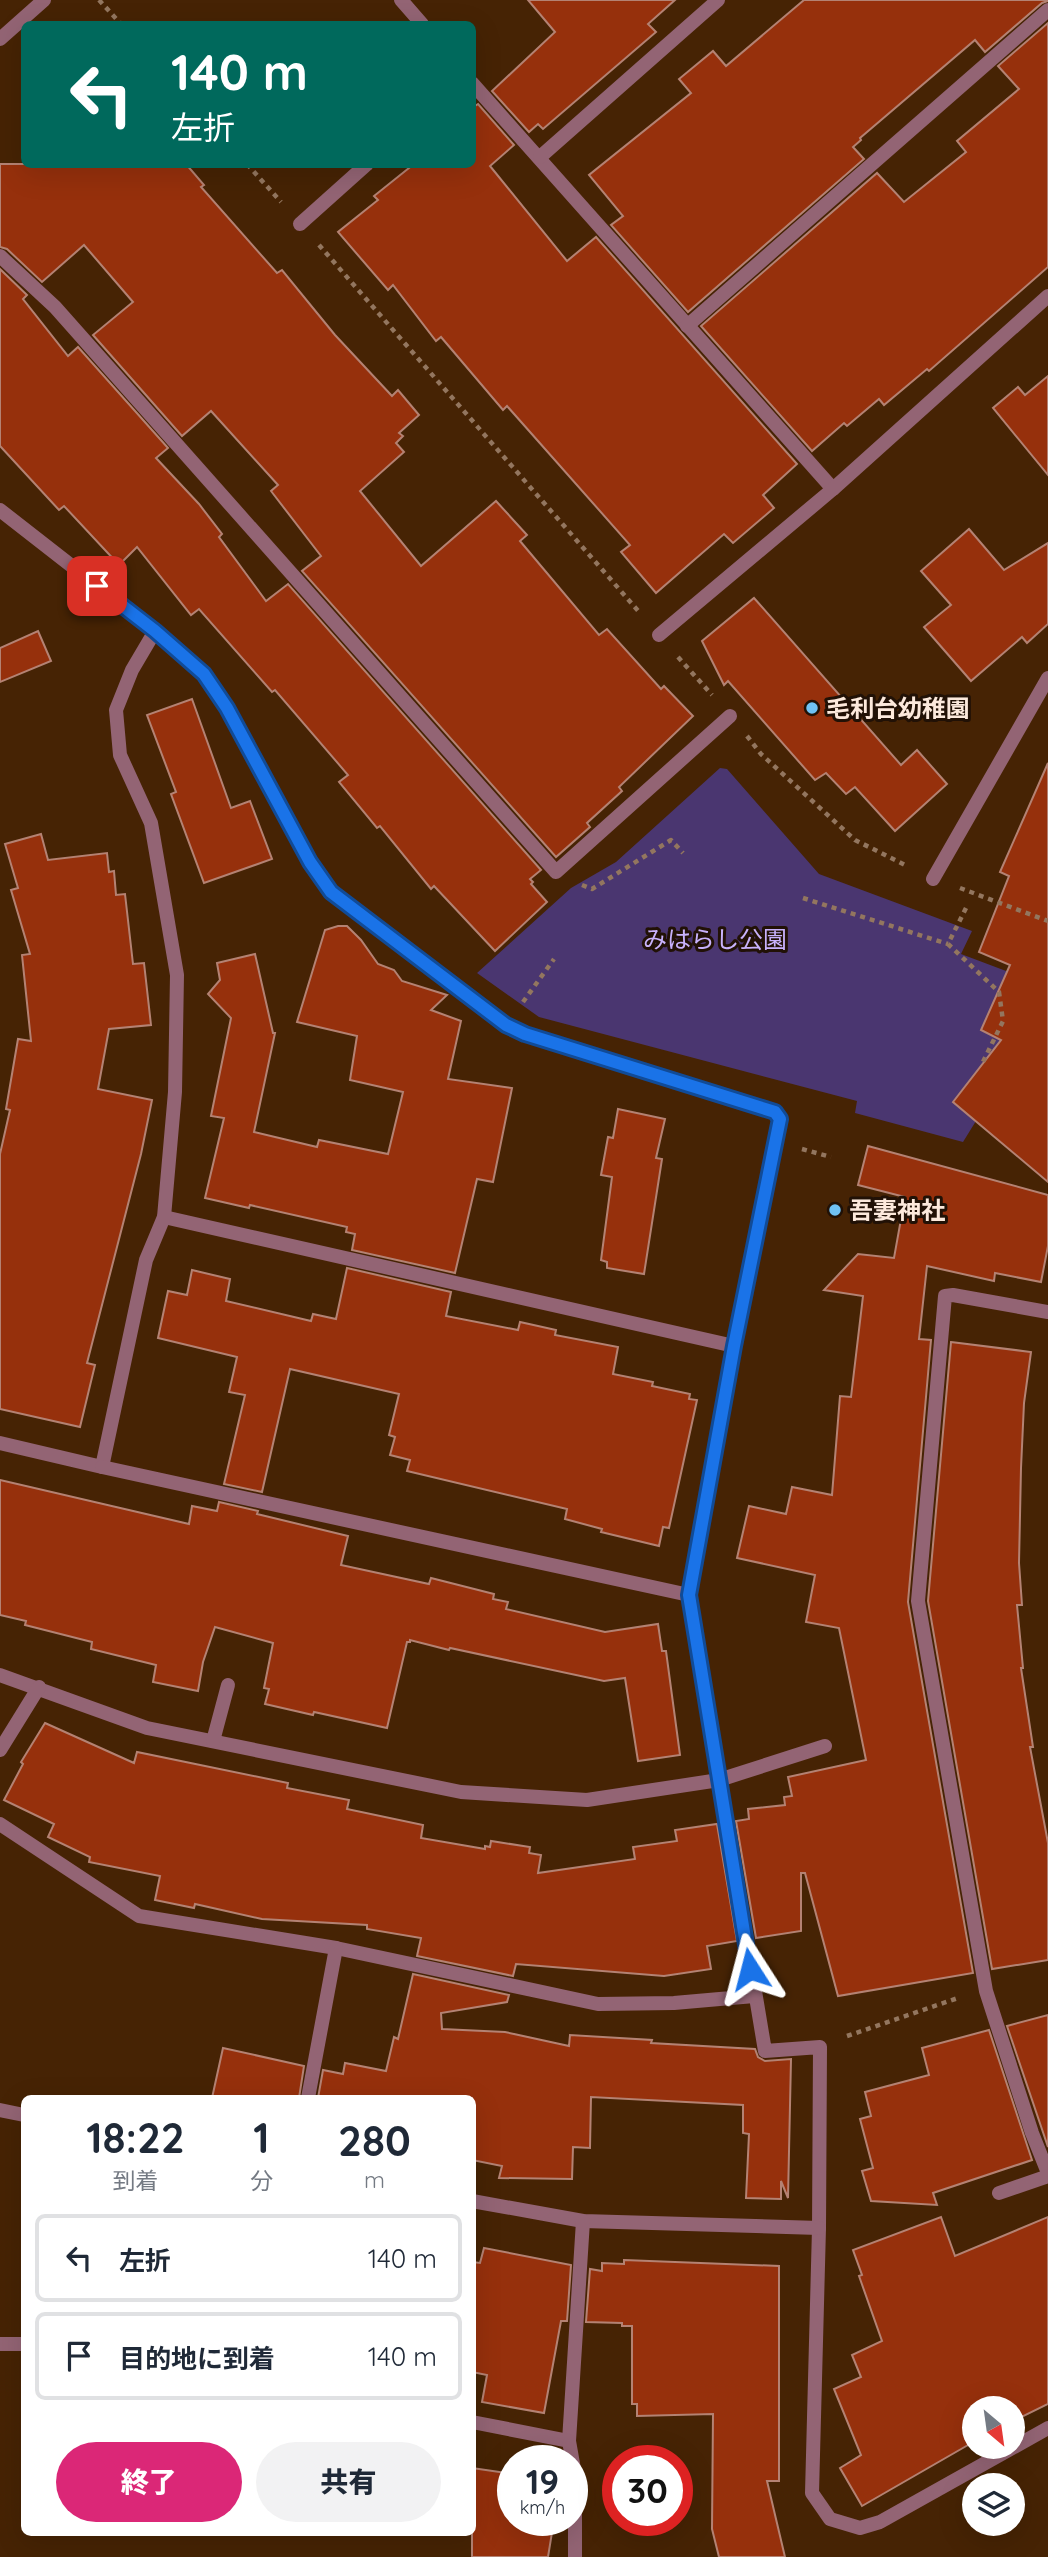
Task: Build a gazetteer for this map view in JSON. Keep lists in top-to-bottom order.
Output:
{
  "parks": ["みはらし公園"],
  "places": ["毛利台幼稚園", "吾妻神社"],
  "north": "bottom right",
  "page": {
    "turn": ["140 m", "左折"],
    "eta": [
      "18:22",
      "到着",
      "1",
      "分",
      "280",
      "m"
    ],
    "list": [
      {
        "name": "左折",
        "value": "140 m"
      },
      {
        "name": "目的地に到着",
        "value": "140 m"
      }
    ],
    "buttons": ["終了", "共有"],
    "speed": "19 km/h",
    "limit": "30"
  }
}
